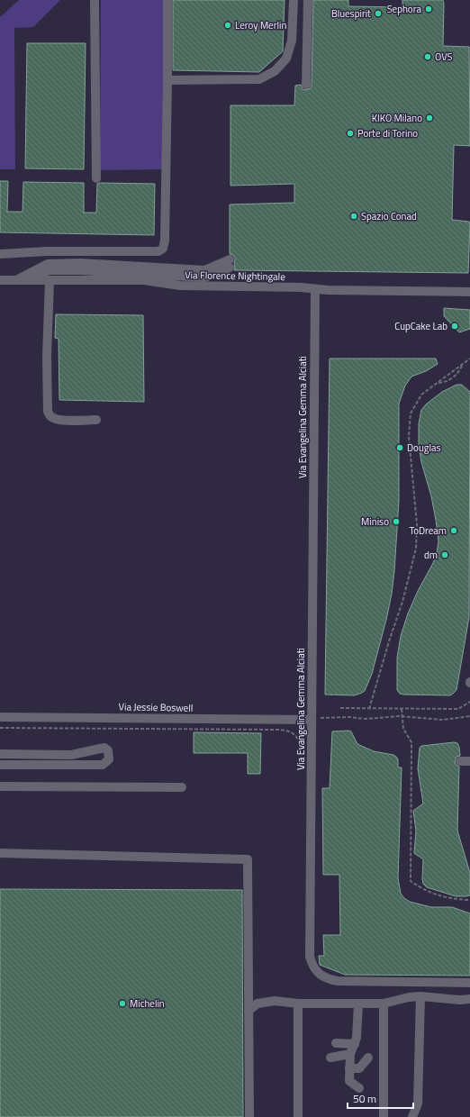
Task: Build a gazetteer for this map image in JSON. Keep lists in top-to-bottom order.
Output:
{
  "streets": {
    "street": ["Via Florence Nightingale", "Via Evangelina Gemma Alciati", "Via Jessie Boswell"]
  },
  "crossings": [
    ["Via Florence Nightingale", "Via Evangelina Gemma Alciati"],
    ["Via Evangelina Gemma Alciati", "Via Jessie Boswell"]
  ],
  "places": [
    "Sephora",
    "Bluespirit",
    "Leroy Merlin",
    "OVS",
    "KIKO Milano",
    "Porte di Torino",
    "Spazio Conad",
    "CupCake Lab",
    "Douglas",
    "Miniso",
    "ToDream",
    "dm",
    "Michelin"
  ],
  "scale_bar": "50 m"
}
